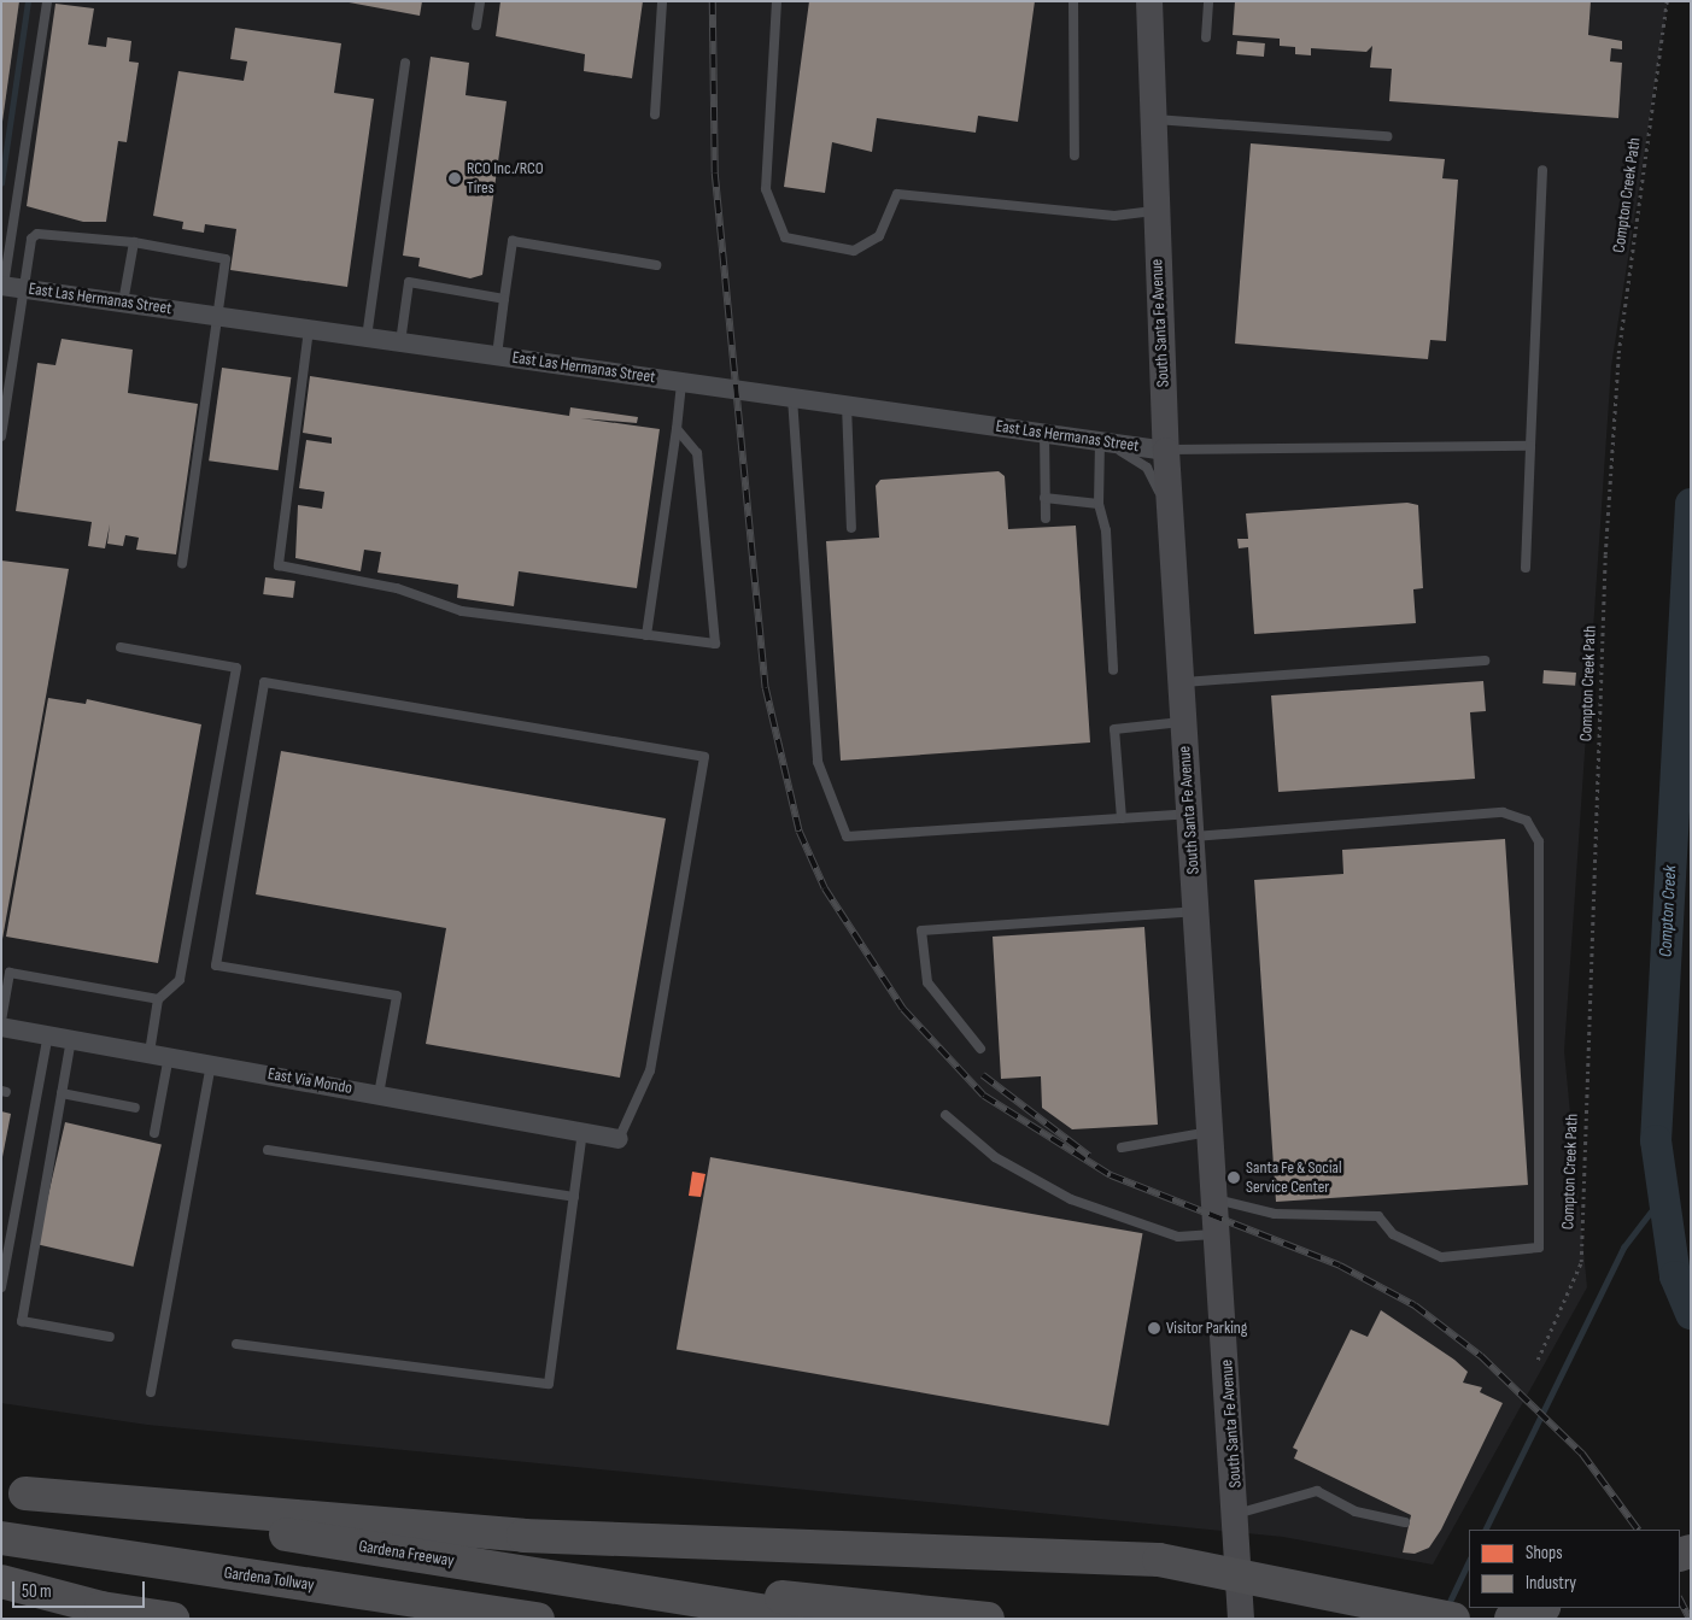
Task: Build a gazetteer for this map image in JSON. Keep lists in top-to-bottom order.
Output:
{
  "streets": {
    "highway": ["Gardena Freeway", "Gardena Tollway"],
    "main road": ["South Santa Fe Avenue"],
    "street": ["East Las Hermanas Street", "East Via Mondo"],
    "path": ["Compton Creek Path"]
  },
  "crossings": [
    ["East Las Hermanas Street", "South Santa Fe Avenue"]
  ],
  "water": ["Compton Creek"],
  "places": ["RCO Inc./RCO Tires", "Santa Fe & Social Service Center", "Visitor Parking"],
  "legend": ["Shops", "Industry"],
  "scale_bar": "50 m"
}
